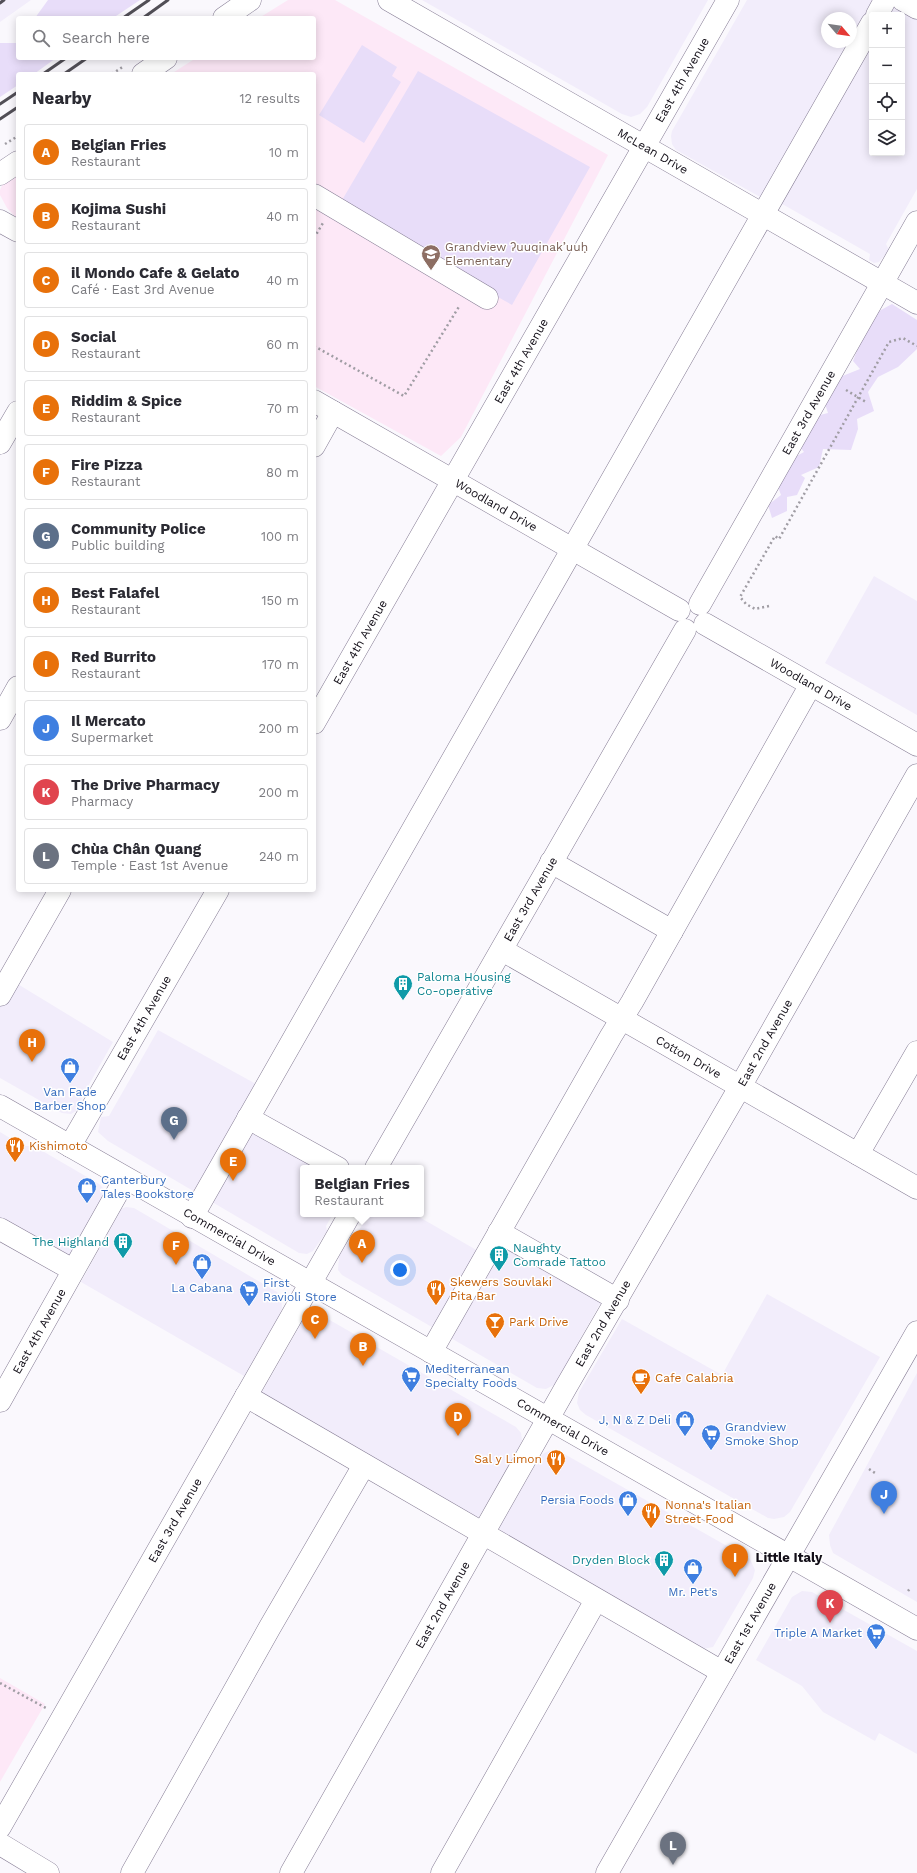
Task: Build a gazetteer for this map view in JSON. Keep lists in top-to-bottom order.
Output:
{
  "streets": {
    "street": [
      "East 4th Avenue",
      "McLean Drive",
      "East 3rd Avenue",
      "Woodland Drive",
      "East 2nd Avenue",
      "Cotton Drive",
      "Commercial Drive",
      "East 1st Avenue"
    ]
  },
  "crossings": [
    ["East 4th Avenue", "McLean Drive"],
    ["East 4th Avenue", "Woodland Drive"],
    ["East 4th Avenue", "Commercial Drive"],
    ["McLean Drive", "East 3rd Avenue"],
    ["East 3rd Avenue", "Woodland Drive"],
    ["East 3rd Avenue", "Cotton Drive"],
    ["East 3rd Avenue", "Commercial Drive"],
    ["East 2nd Avenue", "Cotton Drive"],
    ["East 2nd Avenue", "Commercial Drive"],
    ["Commercial Drive", "East 1st Avenue"]
  ],
  "districts": ["Little Italy"],
  "places": {
    "school or university": ["Grandview ʔuuqinak’uuḥ Elementary"],
    "building": [
      "Paloma Housing Co-operative",
      "The Highland",
      "Naughty Comrade Tattoo",
      "Dryden Block"
    ],
    "shop": [
      "Van Fade Barber Shop",
      "Canterbury Tales Bookstore",
      "La Cabana",
      "J, N & Z Deli",
      "Persia Foods",
      "Mr. Pet's"
    ],
    "restaurant": [
      "Kishimoto",
      "Skewers Souvlaki Pita Bar",
      "Sal y Limon",
      "Nonna's Italian Street Food"
    ],
    "supermarket": [
      "First Ravioli Store",
      "Mediterranean Specialty Foods",
      "Grandview Smoke Shop",
      "Triple A Market"
    ],
    "bar": ["Park Drive"],
    "cafe": ["Cafe Calabria"]
  },
  "north": "bottom right",
  "page": {
    "map_buttons": ["+", "−"],
    "search": "Search here",
    "heading": ["Nearby", "12 results"],
    "list": [
      {
        "mark": "A",
        "name": "Belgian Fries",
        "note": "Restaurant",
        "value": "10 m"
      },
      {
        "mark": "B",
        "name": "Kojima Sushi",
        "note": "Restaurant",
        "value": "40 m"
      },
      {
        "mark": "C",
        "name": "il Mondo Cafe & Gelato",
        "note": "Café · East 3rd Avenue",
        "value": "40 m"
      },
      {
        "mark": "D",
        "name": "Social",
        "note": "Restaurant",
        "value": "60 m"
      },
      {
        "mark": "E",
        "name": "Riddim & Spice",
        "note": "Restaurant",
        "value": "70 m"
      },
      {
        "mark": "F",
        "name": "Fire Pizza",
        "note": "Restaurant",
        "value": "80 m"
      },
      {
        "mark": "G",
        "name": "Community Police",
        "note": "Public building",
        "value": "100 m"
      },
      {
        "mark": "H",
        "name": "Best Falafel",
        "note": "Restaurant",
        "value": "150 m"
      },
      {
        "mark": "I",
        "name": "Red Burrito",
        "note": "Restaurant",
        "value": "170 m"
      },
      {
        "mark": "J",
        "name": "Il Mercato",
        "note": "Supermarket",
        "value": "200 m"
      },
      {
        "mark": "K",
        "name": "The Drive Pharmacy",
        "note": "Pharmacy",
        "value": "200 m"
      },
      {
        "mark": "L",
        "name": "Chùa Chân Quang",
        "note": "Temple · East 1st Avenue",
        "value": "240 m"
      }
    ],
    "pins": [
      "H",
      "G",
      "E",
      "A",
      "F",
      "C",
      "B",
      "D",
      "J",
      "I",
      "K",
      "L"
    ],
    "popup": ["Belgian Fries", "Restaurant"]
  }
}
